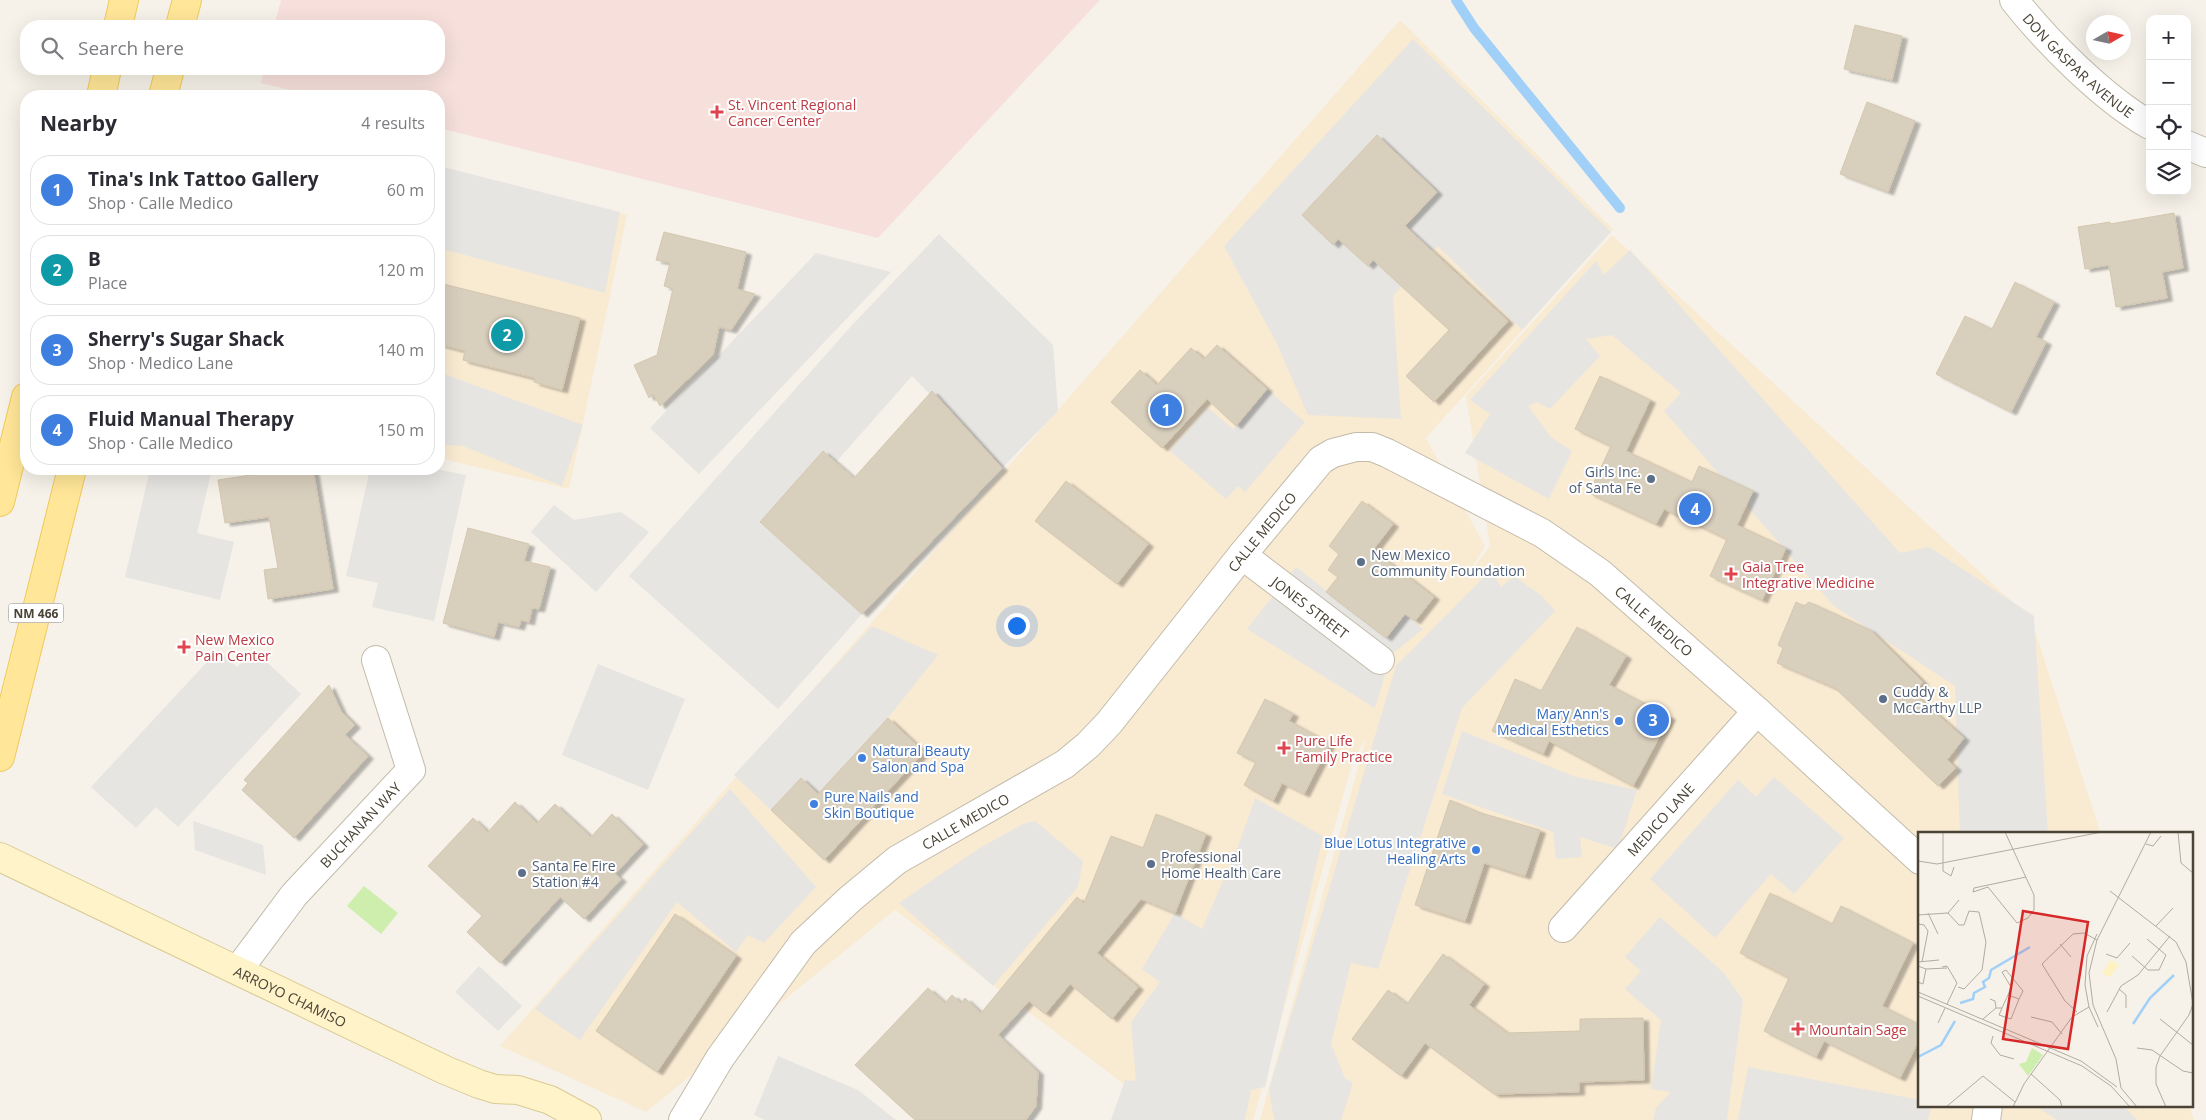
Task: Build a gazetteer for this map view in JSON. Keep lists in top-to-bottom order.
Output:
{
  "streets": {
    "main road": ["NM 466"],
    "street": [
      "DON GASPAR AVENUE",
      "CALLE MEDICO",
      "JONES STREET",
      "MEDICO LANE",
      "BUCHANAN WAY",
      "ARROYO CHAMISO"
    ]
  },
  "crossings": [
    ["CALLE MEDICO", "JONES STREET"],
    ["CALLE MEDICO", "MEDICO LANE"],
    ["BUCHANAN WAY", "ARROYO CHAMISO"]
  ],
  "places": {
    "health": [
      "St. Vincent Regional Cancer Center",
      "Gaia Tree Integrative Medicine",
      "New Mexico Pain Center",
      "Pure Life Family Practice",
      "Mountain Sage"
    ],
    "other": [
      "Girls Inc. of Santa Fe",
      "New Mexico Community Foundation",
      "Cuddy & McCarthy LLP",
      "Mary Ann's Medical Esthetics",
      "Natural Beauty Salon and Spa",
      "Pure Nails and Skin Boutique",
      "Blue Lotus Integrative Healing Arts",
      "Professional Home Health Care",
      "Santa Fe Fire Station #4"
    ]
  },
  "north": "right",
  "page": {
    "map_buttons": ["+", "−"],
    "search": "Search here",
    "heading": ["Nearby", "4 results"],
    "list": [
      {
        "mark": "1",
        "name": "Tina's Ink Tattoo Gallery",
        "note": "Shop · Calle Medico",
        "value": "60 m"
      },
      {
        "mark": "2",
        "name": "B",
        "note": "Place",
        "value": "120 m"
      },
      {
        "mark": "3",
        "name": "Sherry's Sugar Shack",
        "note": "Shop · Medico Lane",
        "value": "140 m"
      },
      {
        "mark": "4",
        "name": "Fluid Manual Therapy",
        "note": "Shop · Calle Medico",
        "value": "150 m"
      }
    ],
    "pins": [
      "2",
      "1",
      "4",
      "3"
    ]
  }
}
